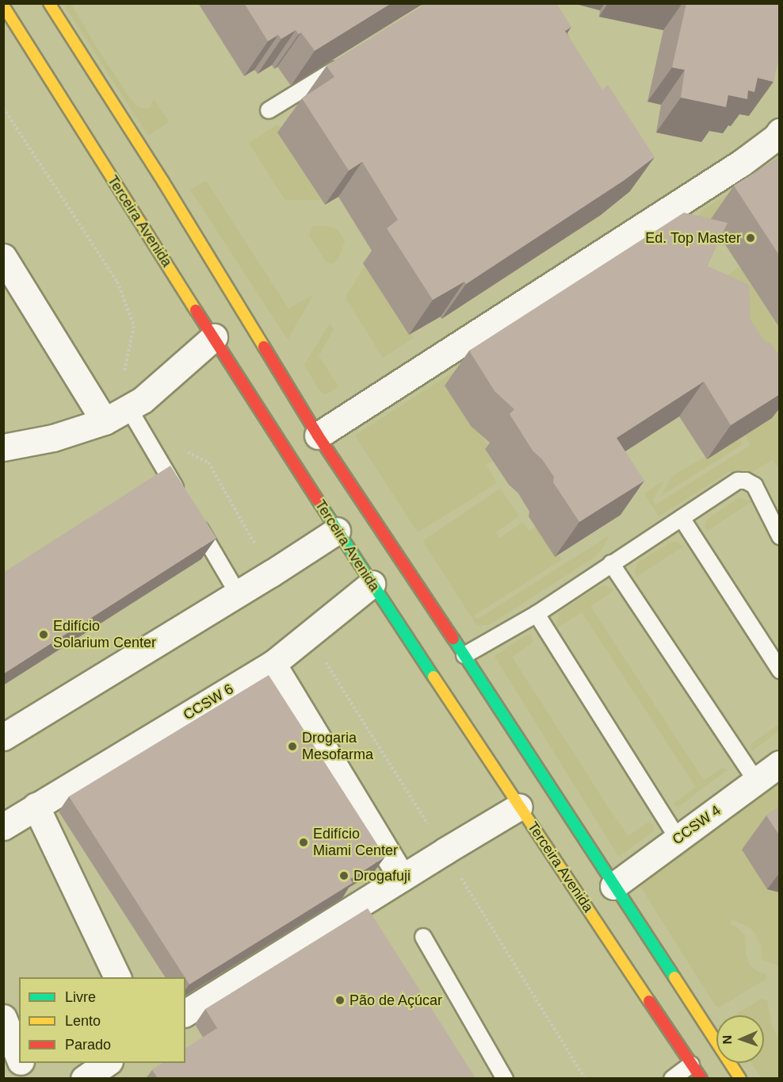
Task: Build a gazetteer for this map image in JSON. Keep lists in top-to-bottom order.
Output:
{
  "streets": {
    "street": ["Terceira Avenida", "CCSW 6", "CCSW 4"]
  },
  "crossings": [
    ["Terceira Avenida", "CCSW 6"]
  ],
  "places": [
    "Ed. Top Master",
    "Edifício Solarium Center",
    "Drogaria Mesofarma",
    "Edifício Miami Center",
    "Drogafuji",
    "Pão de Açúcar"
  ],
  "legend": ["Livre", "Lento", "Parado"],
  "north": "left"
}
